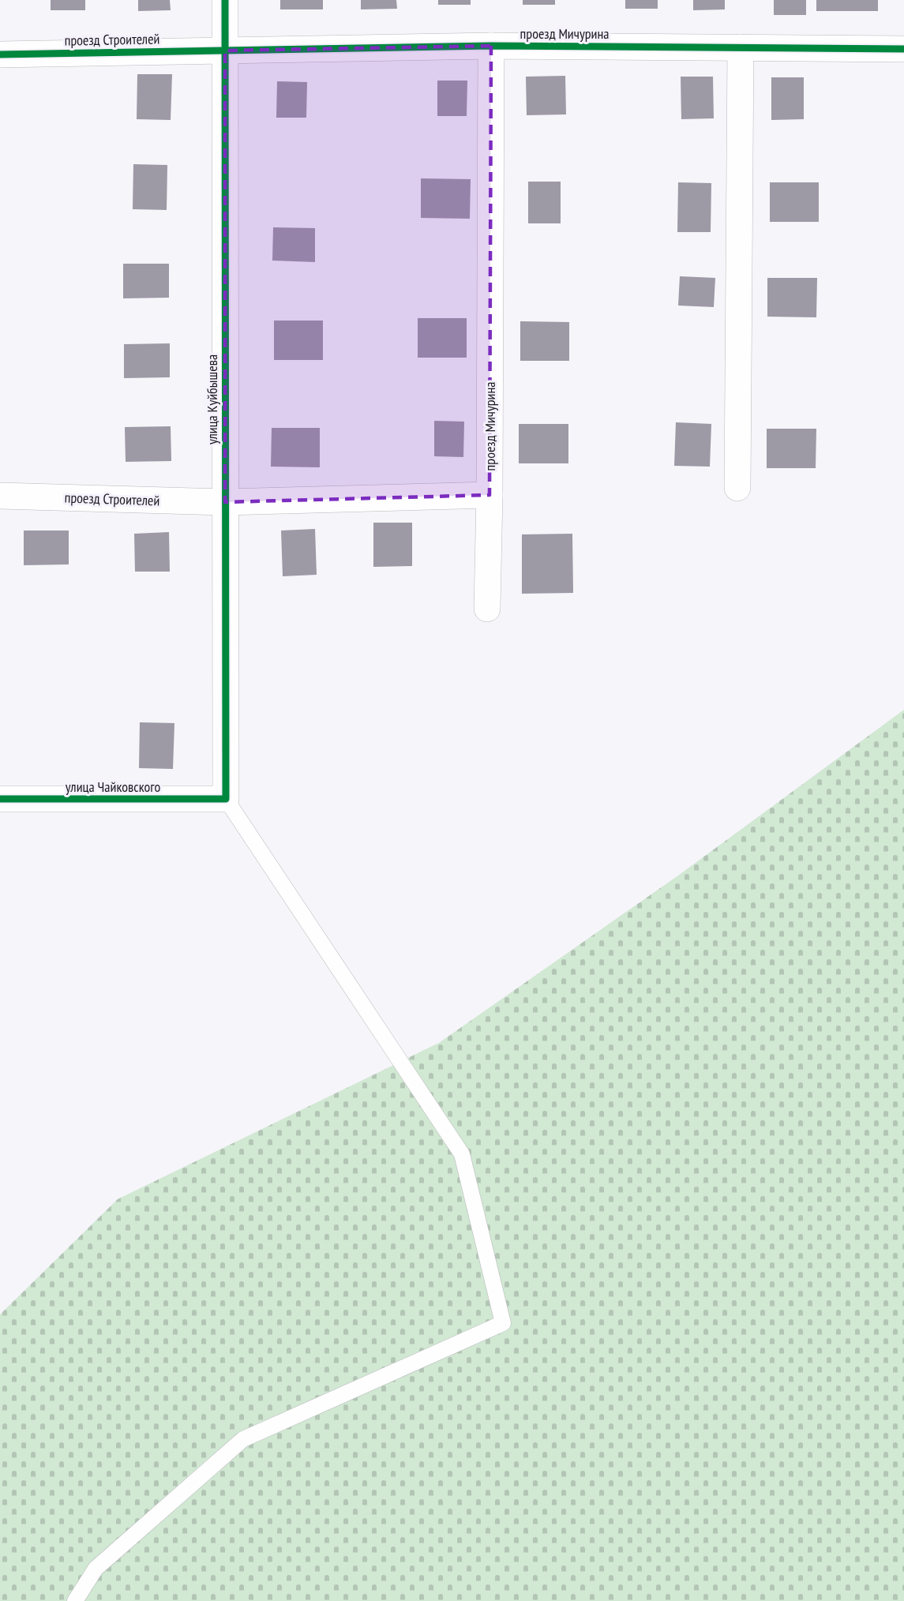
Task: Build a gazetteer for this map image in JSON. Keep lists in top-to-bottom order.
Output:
{
  "streets": {
    "street": [
      "проезд Мичурина",
      "проезд Строителей",
      "улица Куйбышева",
      "улица Чайковского"
    ]
  },
  "crossings": [
    ["проезд Мичурина", "проезд Строителей"],
    ["проезд Мичурина", "улица Куйбышева"],
    ["проезд Строителей", "улица Куйбышева"],
    ["улица Куйбышева", "улица Чайковского"]
  ]
}
